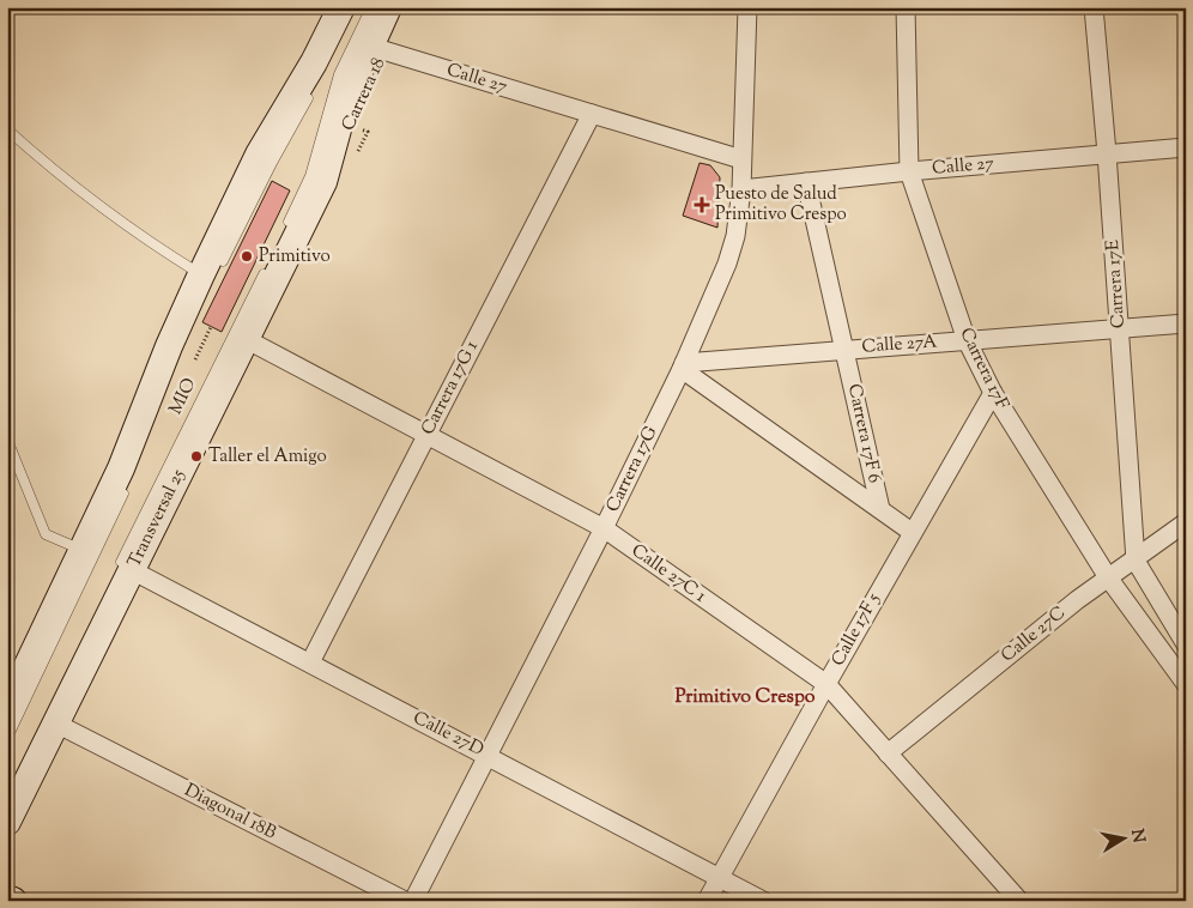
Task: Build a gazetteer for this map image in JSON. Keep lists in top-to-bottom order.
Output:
{
  "streets": {
    "main road": ["Carrera 18", "Transversal 25"],
    "street": [
      "Calle 27",
      "Carrera 17E",
      "Calle 27A",
      "Carrera 17F",
      "Carrera 17G 1",
      "Carrera 17F 6",
      "Carrera 17G",
      "Calle 27C 1",
      "Calle 17F 5",
      "Calle 27C",
      "Calle 27D",
      "Diagonal 18B"
    ],
    "lane": ["MIO"]
  },
  "crossings": [
    ["Calle 27", "Carrera 18"],
    ["Calle 27", "Carrera 17E"],
    ["Calle 27", "Carrera 17F"],
    ["Calle 27", "Carrera 17G 1"],
    ["Calle 27", "Carrera 17F 6"],
    ["Calle 27", "Carrera 17G"],
    ["Carrera 18", "Transversal 25"],
    ["Carrera 17E", "Calle 27A"],
    ["Carrera 17E", "Calle 27C"],
    ["Calle 27A", "Carrera 17F"],
    ["Calle 27A", "Carrera 17F 6"],
    ["Calle 27A", "Carrera 17G"],
    ["Carrera 17F", "Calle 17F 5"],
    ["Carrera 17F", "Calle 27C"],
    ["Carrera 17G 1", "Calle 27C 1"],
    ["Carrera 17G 1", "Calle 27D"],
    ["MIO", "Transversal 25"],
    ["MIO", "Calle 27D"],
    ["Carrera 17G", "Calle 27C 1"],
    ["Carrera 17G", "Calle 27D"],
    ["Transversal 25", "Calle 27C 1"],
    ["Transversal 25", "Calle 27D"],
    ["Transversal 25", "Diagonal 18B"],
    ["Calle 27C 1", "Calle 17F 5"],
    ["Calle 27C 1", "Calle 27C"],
    ["Calle 17F 5", "Calle 27D"]
  ],
  "districts": ["Primitivo Crespo"],
  "places": {
    "health": ["Puesto de Salud Primitivo Crespo"],
    "other": ["Primitivo", "Taller el Amigo"]
  },
  "north": "right"
}
